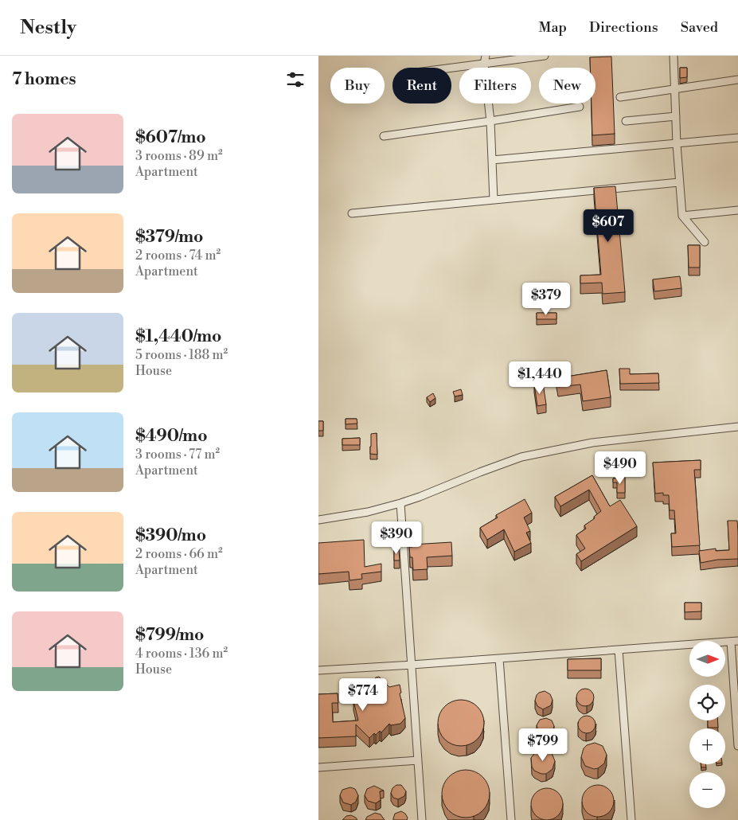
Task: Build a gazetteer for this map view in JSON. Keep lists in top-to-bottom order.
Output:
{
  "north": "right",
  "page": {
    "header": "Nestly",
    "nav": ["Map", "Directions", "Saved"],
    "heading": "7 homes",
    "chip": [
      "Buy",
      "Rent",
      "Filters",
      "New"
    ],
    "list": [
      {
        "name": "$607/mo",
        "note": "3 rooms · 89 m² · Apartment"
      },
      {
        "name": "$379/mo",
        "note": "2 rooms · 74 m² · Apartment"
      },
      {
        "name": "$1,440/mo",
        "note": "5 rooms · 188 m² · House"
      },
      {
        "name": "$490/mo",
        "note": "3 rooms · 77 m² · Apartment"
      },
      {
        "name": "$390/mo",
        "note": "2 rooms · 66 m² · Apartment"
      },
      {
        "name": "$799/mo",
        "note": "4 rooms · 136 m² · House"
      }
    ],
    "price": [
      "$607",
      "$379",
      "$1,440",
      "$490",
      "$390",
      "$774",
      "$799"
    ],
    "map_buttons": ["+", "−"]
  }
}
